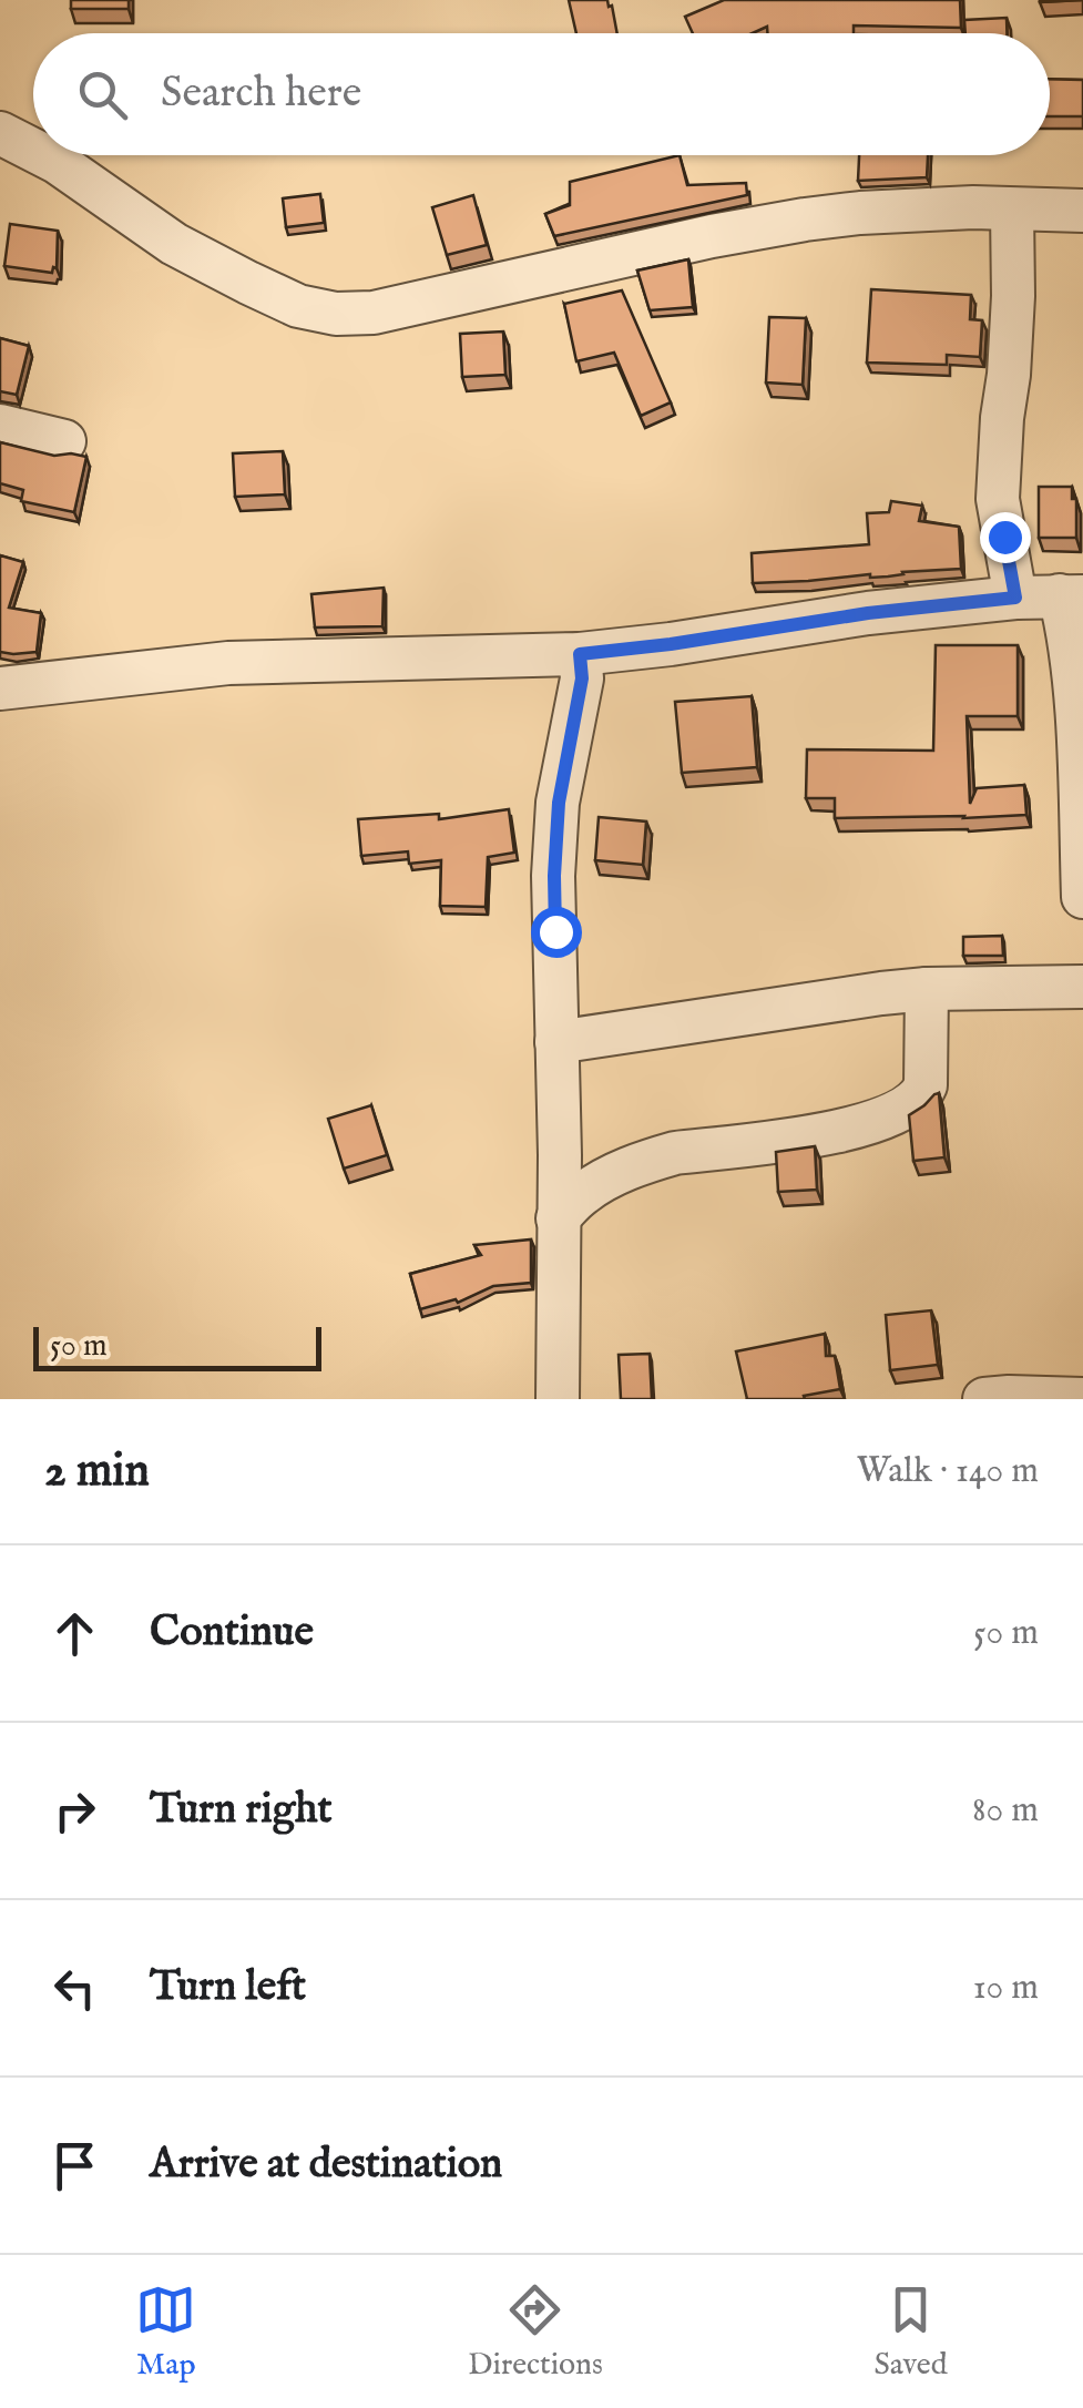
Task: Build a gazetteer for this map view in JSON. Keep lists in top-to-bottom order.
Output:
{
  "scale_bar": "50 m",
  "page": {
    "search": "Search here",
    "scale": "50 m",
    "heading": ["2 min", "Walk · 140 m"],
    "list": [
      ["Continue", "50 m"],
      ["Turn right", "80 m"],
      ["Turn left", "10 m"],
      "Arrive at destination"
    ],
    "nav": ["Map", "Directions", "Saved"]
  }
}
